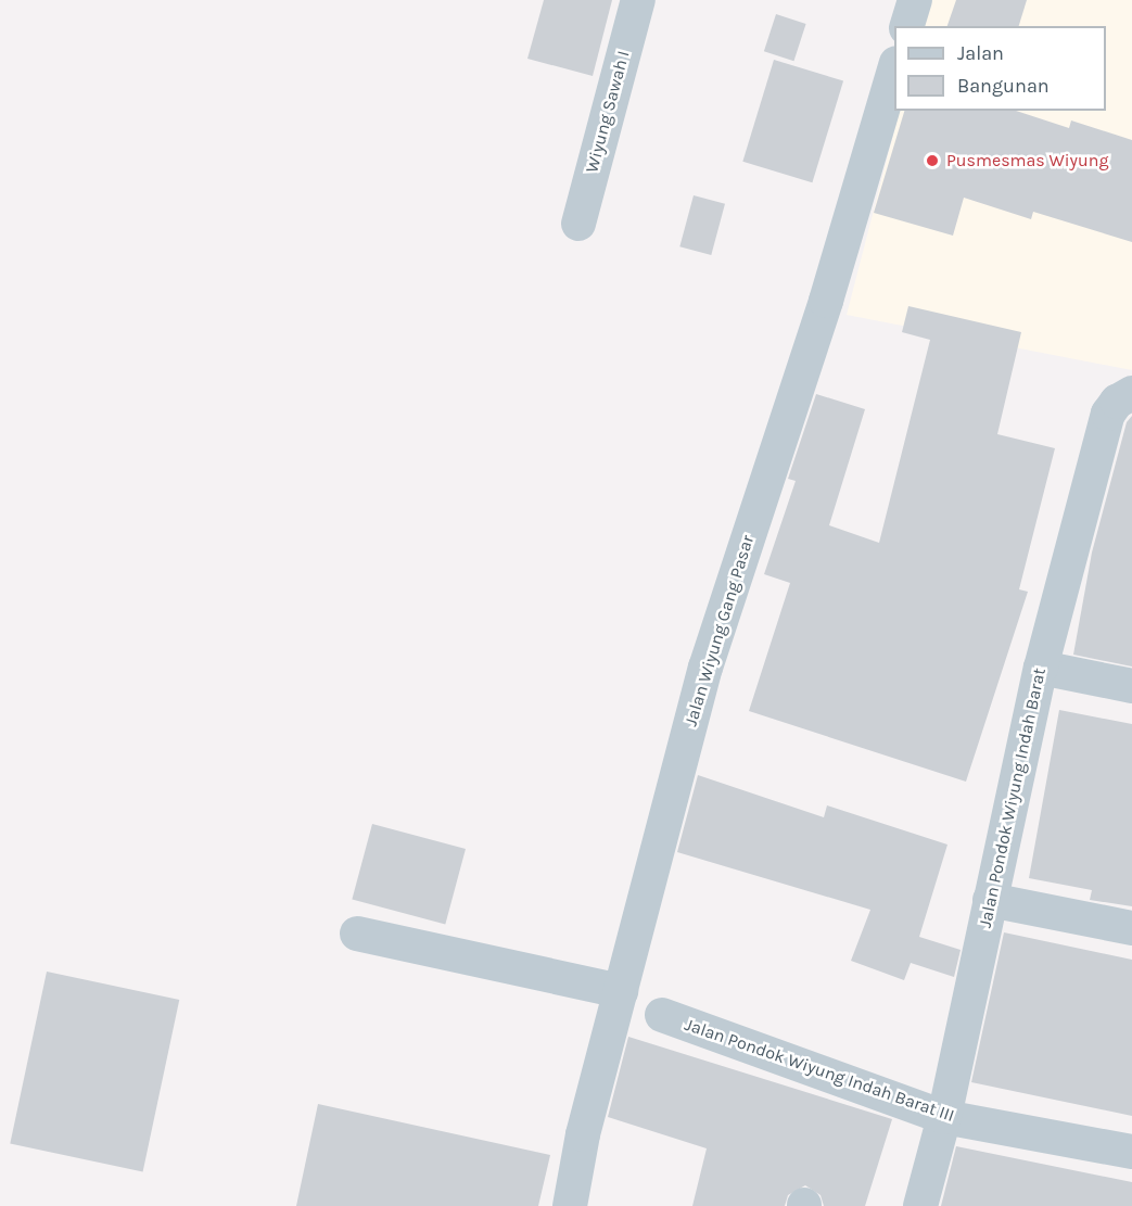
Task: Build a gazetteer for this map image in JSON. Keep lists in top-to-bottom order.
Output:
{
  "streets": {
    "street": [
      "Wiyung Sawah I",
      "Jalan Wiyung Gang Pasar",
      "Jalan Pondok Wiyung Indah Barat",
      "Jalan Pondok Wiyung Indah Barat III"
    ]
  },
  "crossings": [
    ["Jalan Pondok Wiyung Indah Barat", "Jalan Pondok Wiyung Indah Barat III"]
  ],
  "places": ["Pusmesmas Wiyung"],
  "legend": ["Jalan", "Bangunan"]
}
